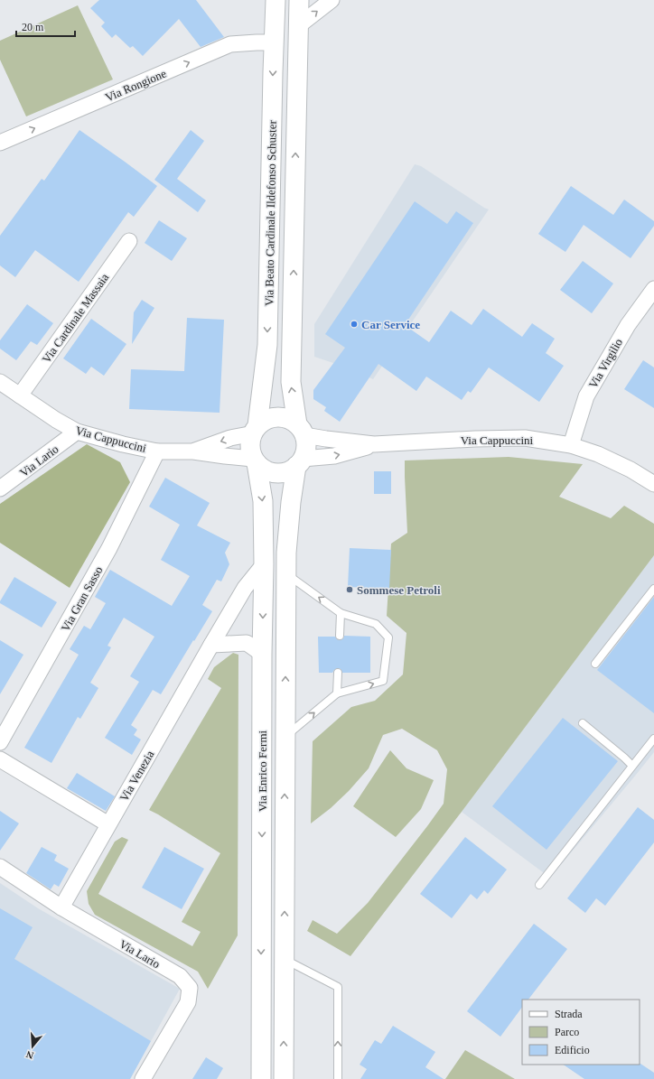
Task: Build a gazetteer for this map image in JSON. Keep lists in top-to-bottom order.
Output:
{
  "streets": {
    "street": [
      "Via Rongione",
      "Via Beato Cardinale Ildefonso Schuster",
      "Via Cardinale Massaia",
      "Via Virgilio",
      "Via Cappuccini",
      "Via Lario",
      "Via Gran Sasso",
      "Via Enrico Fermi",
      "Via Venezia"
    ]
  },
  "crossings": [
    ["Via Rongione", "Via Beato Cardinale Ildefonso Schuster"],
    ["Via Beato Cardinale Ildefonso Schuster", "Via Cappuccini"],
    ["Via Beato Cardinale Ildefonso Schuster", "Via Enrico Fermi"],
    ["Via Cardinale Massaia", "Via Cappuccini"],
    ["Via Virgilio", "Via Cappuccini"],
    ["Via Cappuccini", "Via Lario"],
    ["Via Cappuccini", "Via Gran Sasso"],
    ["Via Cappuccini", "Via Enrico Fermi"],
    ["Via Lario", "Via Venezia"],
    ["Via Enrico Fermi", "Via Venezia"]
  ],
  "one_way": ["Via Rongione"],
  "places": ["Car Service", "Sommese Petroli"],
  "legend": ["Strada", "Parco", "Edificio"],
  "scale_bar": "20 m",
  "north": "bottom"
}
